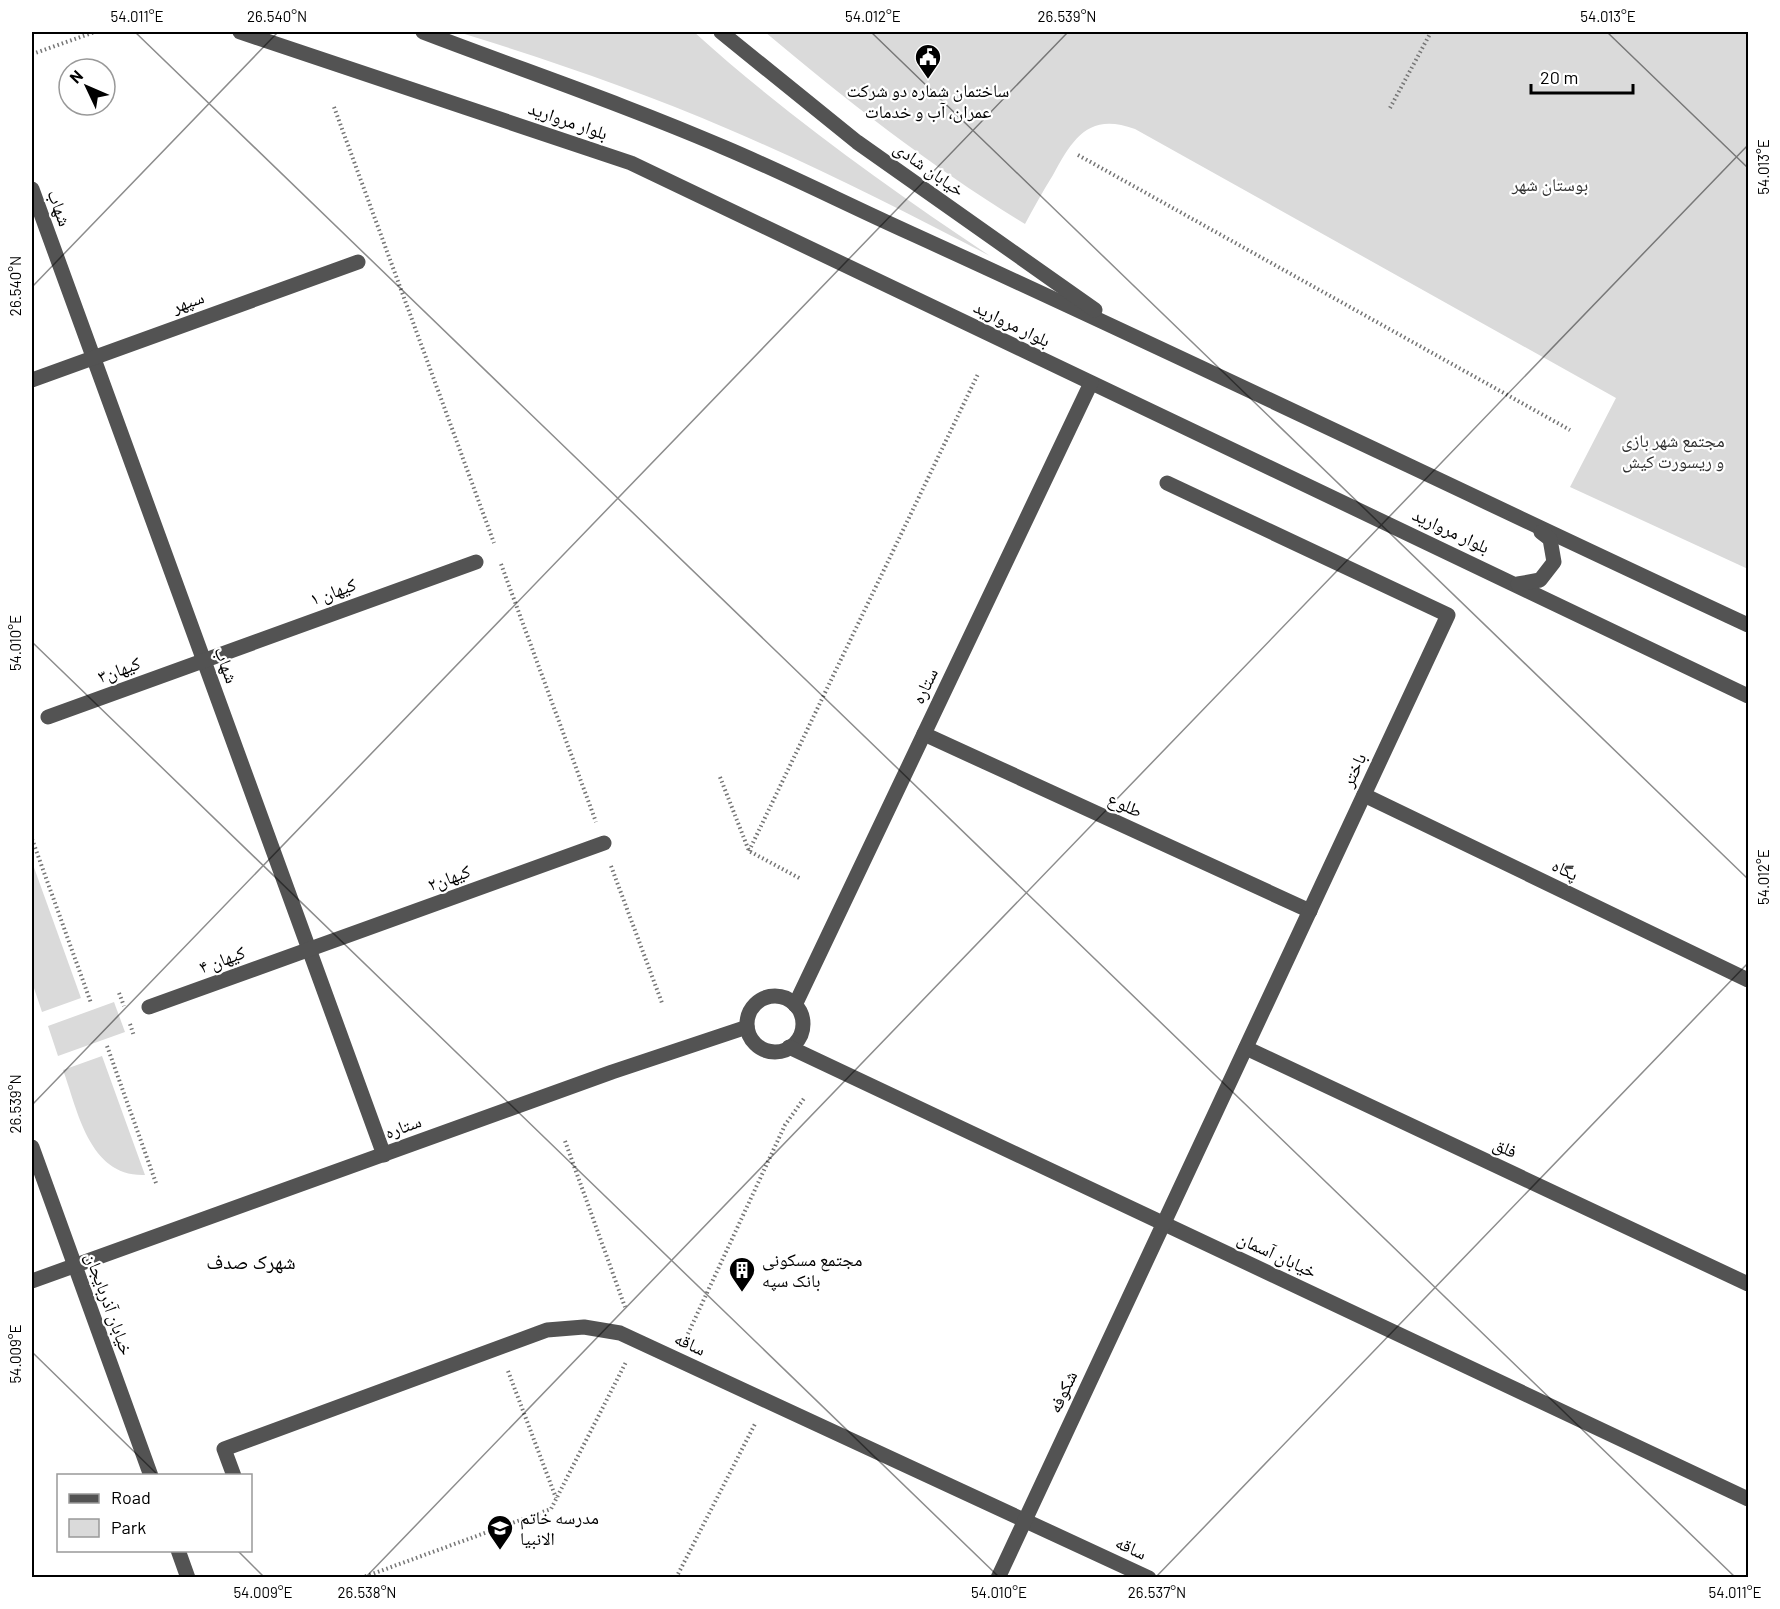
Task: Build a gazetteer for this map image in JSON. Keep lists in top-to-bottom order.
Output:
{
  "streets": {
    "street": [
      "بلوار مروارید",
      "خیابان شادی",
      "شهاب",
      "سپهر",
      "کیهان ۱",
      "کیهان۳",
      "ستاره",
      "باختر",
      "طلوع",
      "پگاه",
      "کیهان۲",
      "کیهان ۴",
      "فلق",
      "خیابان آسمان",
      "خیابان آذربایجان",
      "ساقه",
      "شکوفه"
    ]
  },
  "crossings": [
    ["بلوار مروارید", "خیابان شادی"],
    ["بلوار مروارید", "ستاره"],
    ["شهاب", "سپهر"],
    ["شهاب", "کیهان ۱"],
    ["شهاب", "کیهان۳"],
    ["شهاب", "ستاره"],
    ["شهاب", "کیهان۲"],
    ["شهاب", "کیهان ۴"],
    ["کیهان ۱", "کیهان۳"],
    ["ستاره", "طلوع"],
    ["ستاره", "خیابان آسمان"],
    ["ستاره", "خیابان آذربایجان"],
    ["باختر", "طلوع"],
    ["باختر", "پگاه"],
    ["باختر", "فلق"],
    ["باختر", "خیابان آسمان"],
    ["باختر", "شکوفه"],
    ["کیهان۲", "کیهان ۴"],
    ["خیابان آسمان", "شکوفه"],
    ["ساقه", "شکوفه"]
  ],
  "districts": ["شهرک صدف"],
  "parks": ["بوستان شهر", "مجتمع شهر بازی و ریسورت کیش"],
  "places": {
    "public building": ["ساختمان شماره دو شرکت عمران، آب و خدمات"],
    "building": ["مجتمع مسکونی بانک سپه"],
    "school or university": ["مدرسه خاتم الانبیا"]
  },
  "legend": ["Road", "Park"],
  "scale_bar": "20 m",
  "north": "top left",
  "coordinates": [
    "54.011°E",
    "26.540°N",
    "54.012°E",
    "26.539°N",
    "54.013°E",
    "54.010°E",
    "54.009°E",
    "26.538°N",
    "26.537°N"
  ]
}
